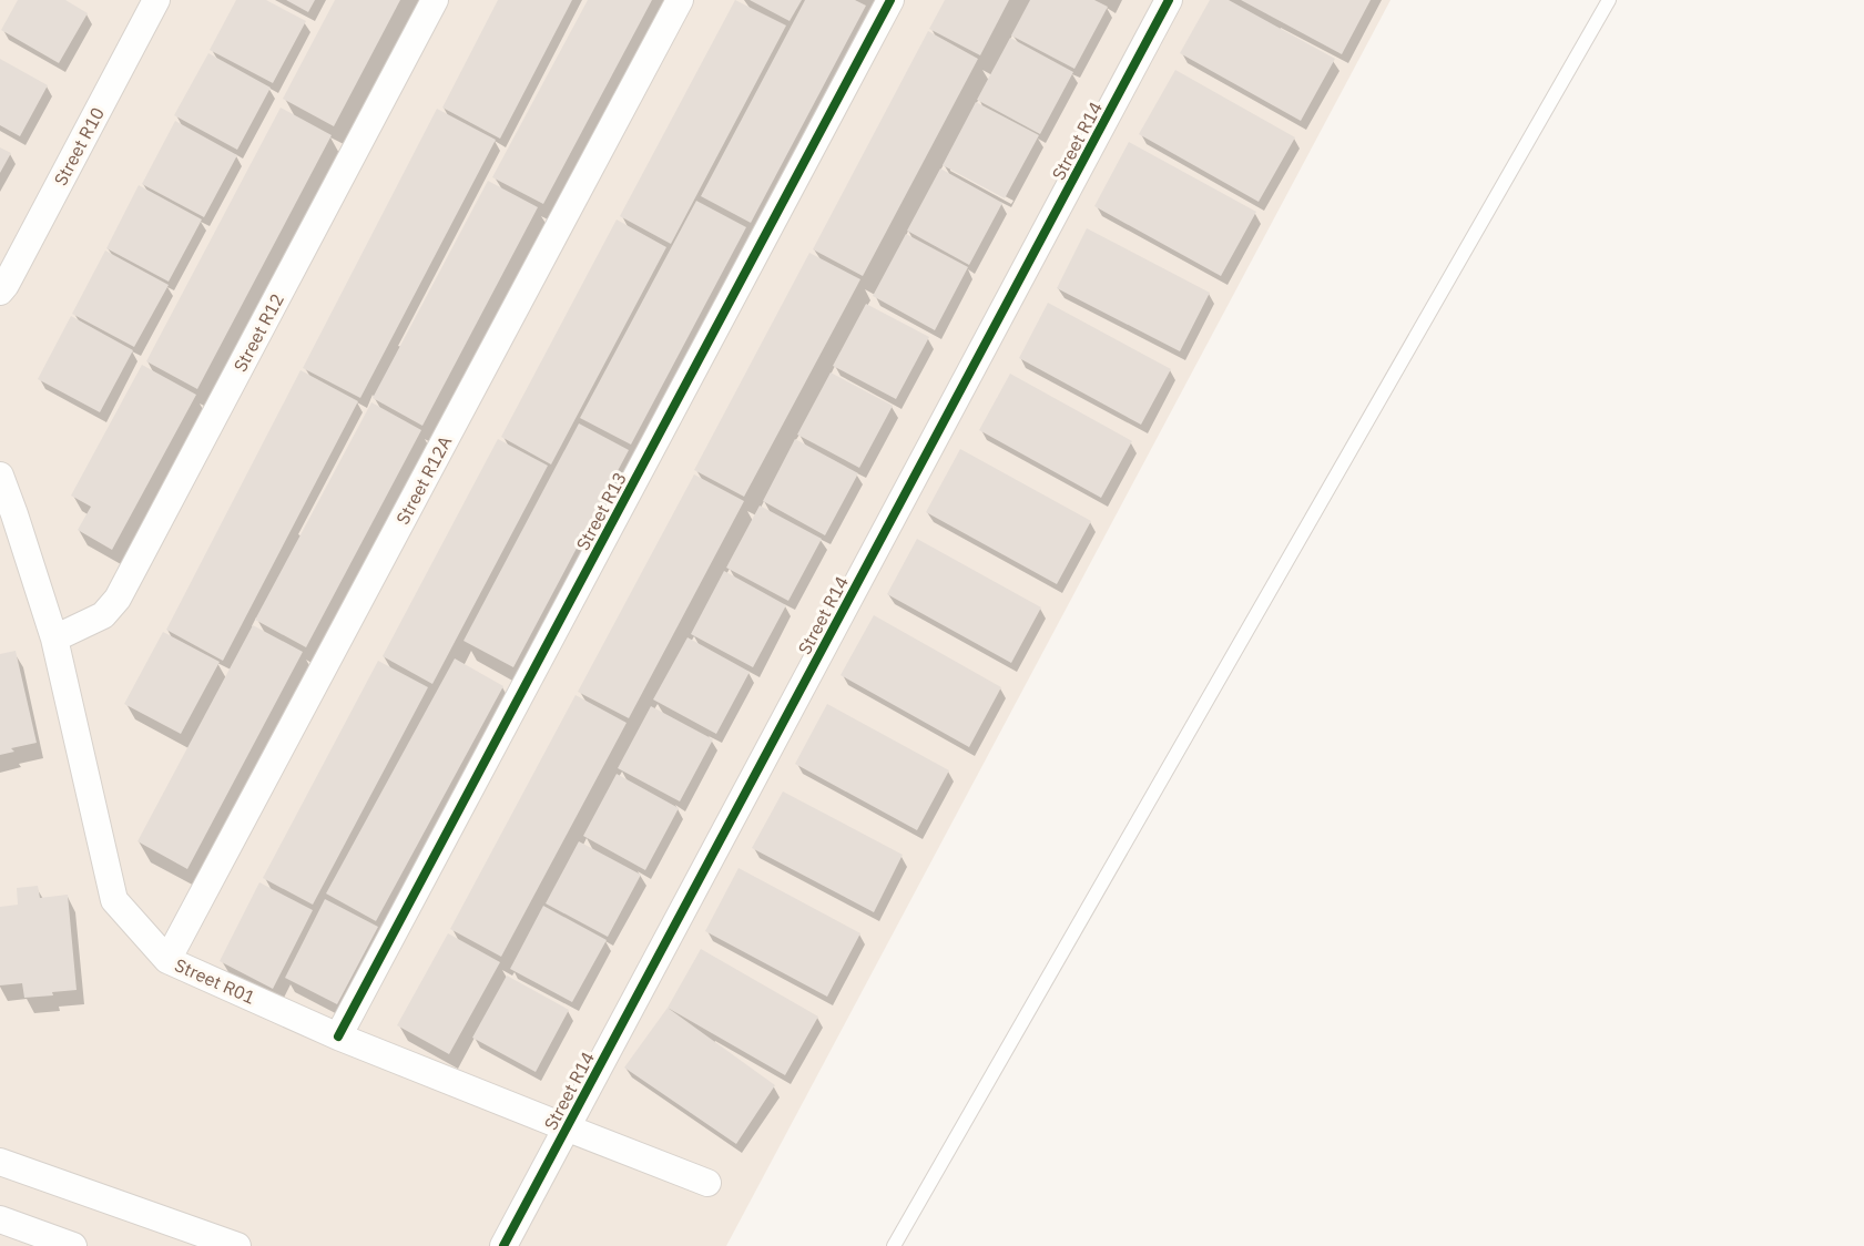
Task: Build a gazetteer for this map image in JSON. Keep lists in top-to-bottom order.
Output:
{
  "streets": {
    "street": [
      "Street R14",
      "Street R10",
      "Street R12",
      "Street R12A",
      "Street R13",
      "Street R01"
    ]
  },
  "crossings": [
    ["Street R14", "Street R01"],
    ["Street R12", "Street R01"],
    ["Street R12A", "Street R01"],
    ["Street R13", "Street R01"]
  ]
}
